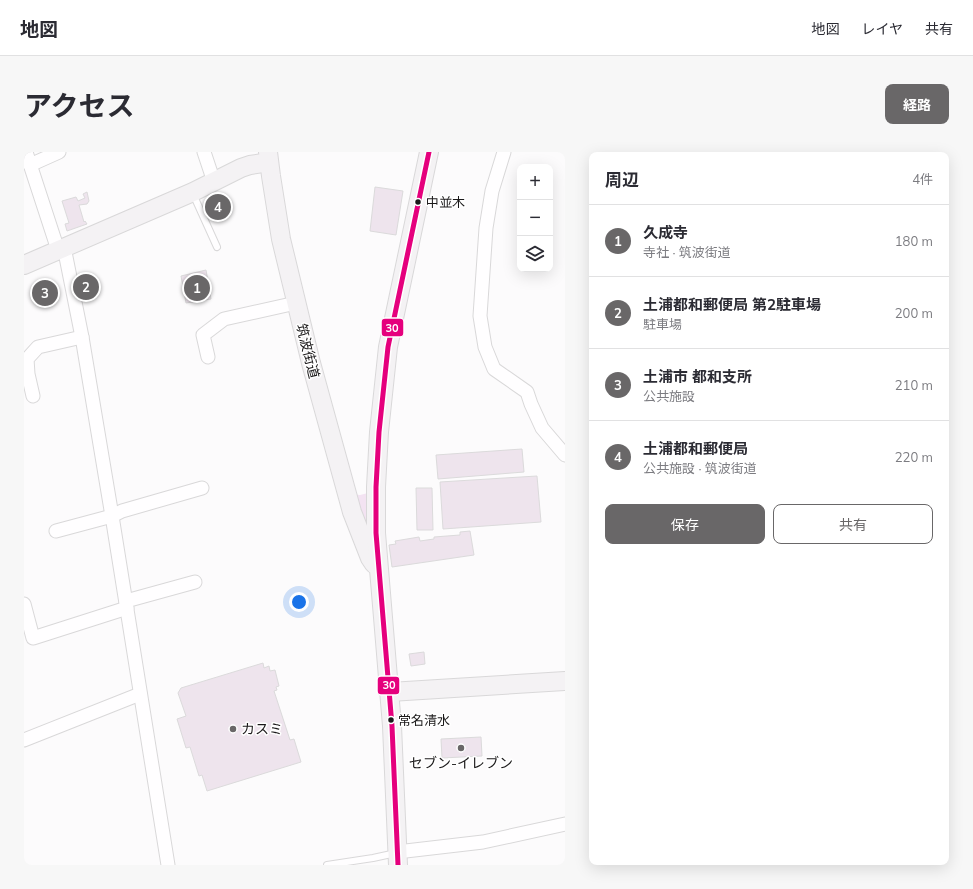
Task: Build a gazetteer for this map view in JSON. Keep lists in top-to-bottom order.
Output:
{
  "streets": {
    "street": ["筑波街道"]
  },
  "places": [
    "中並木",
    "常名清水",
    "カスミ",
    "セブン-イレブン"
  ],
  "lines": ["transit line 30"],
  "page": {
    "header": "地図",
    "nav": ["地図", "レイヤ", "共有"],
    "title": "アクセス",
    "buttons": [
      "経路",
      ["保存", "共有"]
    ],
    "heading": ["周辺", "4件"],
    "map_buttons": ["+", "−"],
    "pins": [
      "4",
      "2",
      "1",
      "3"
    ],
    "list": [
      {
        "mark": "1",
        "name": "久成寺",
        "note": "寺社 · 筑波街道",
        "value": "180 m"
      },
      {
        "mark": "2",
        "name": "土浦都和郵便局 第2駐車場",
        "note": "駐車場",
        "value": "200 m"
      },
      {
        "mark": "3",
        "name": "土浦市 都和支所",
        "note": "公共施設",
        "value": "210 m"
      },
      {
        "mark": "4",
        "name": "土浦都和郵便局",
        "note": "公共施設 · 筑波街道",
        "value": "220 m"
      }
    ]
  }
}
